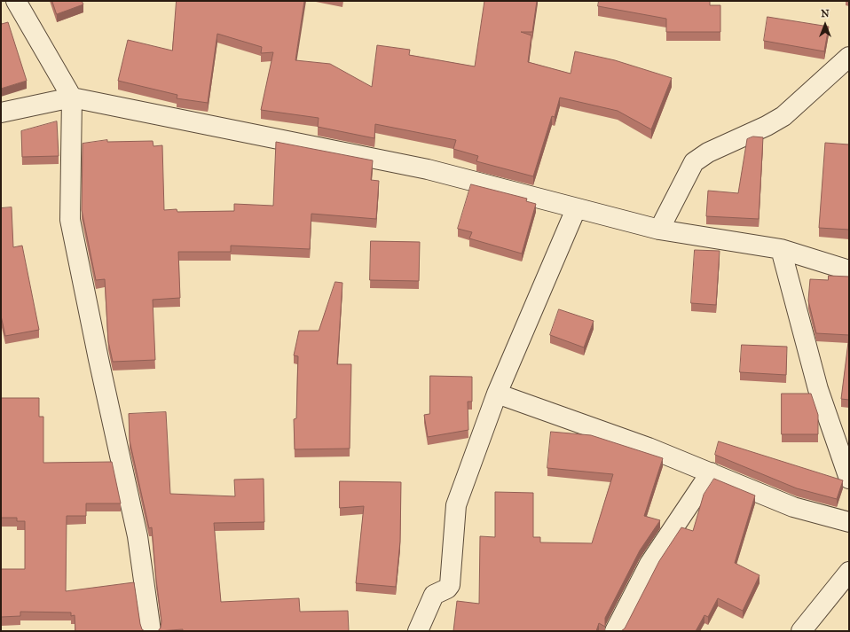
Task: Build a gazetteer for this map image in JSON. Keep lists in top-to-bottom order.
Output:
{
  "north": "top"
}
